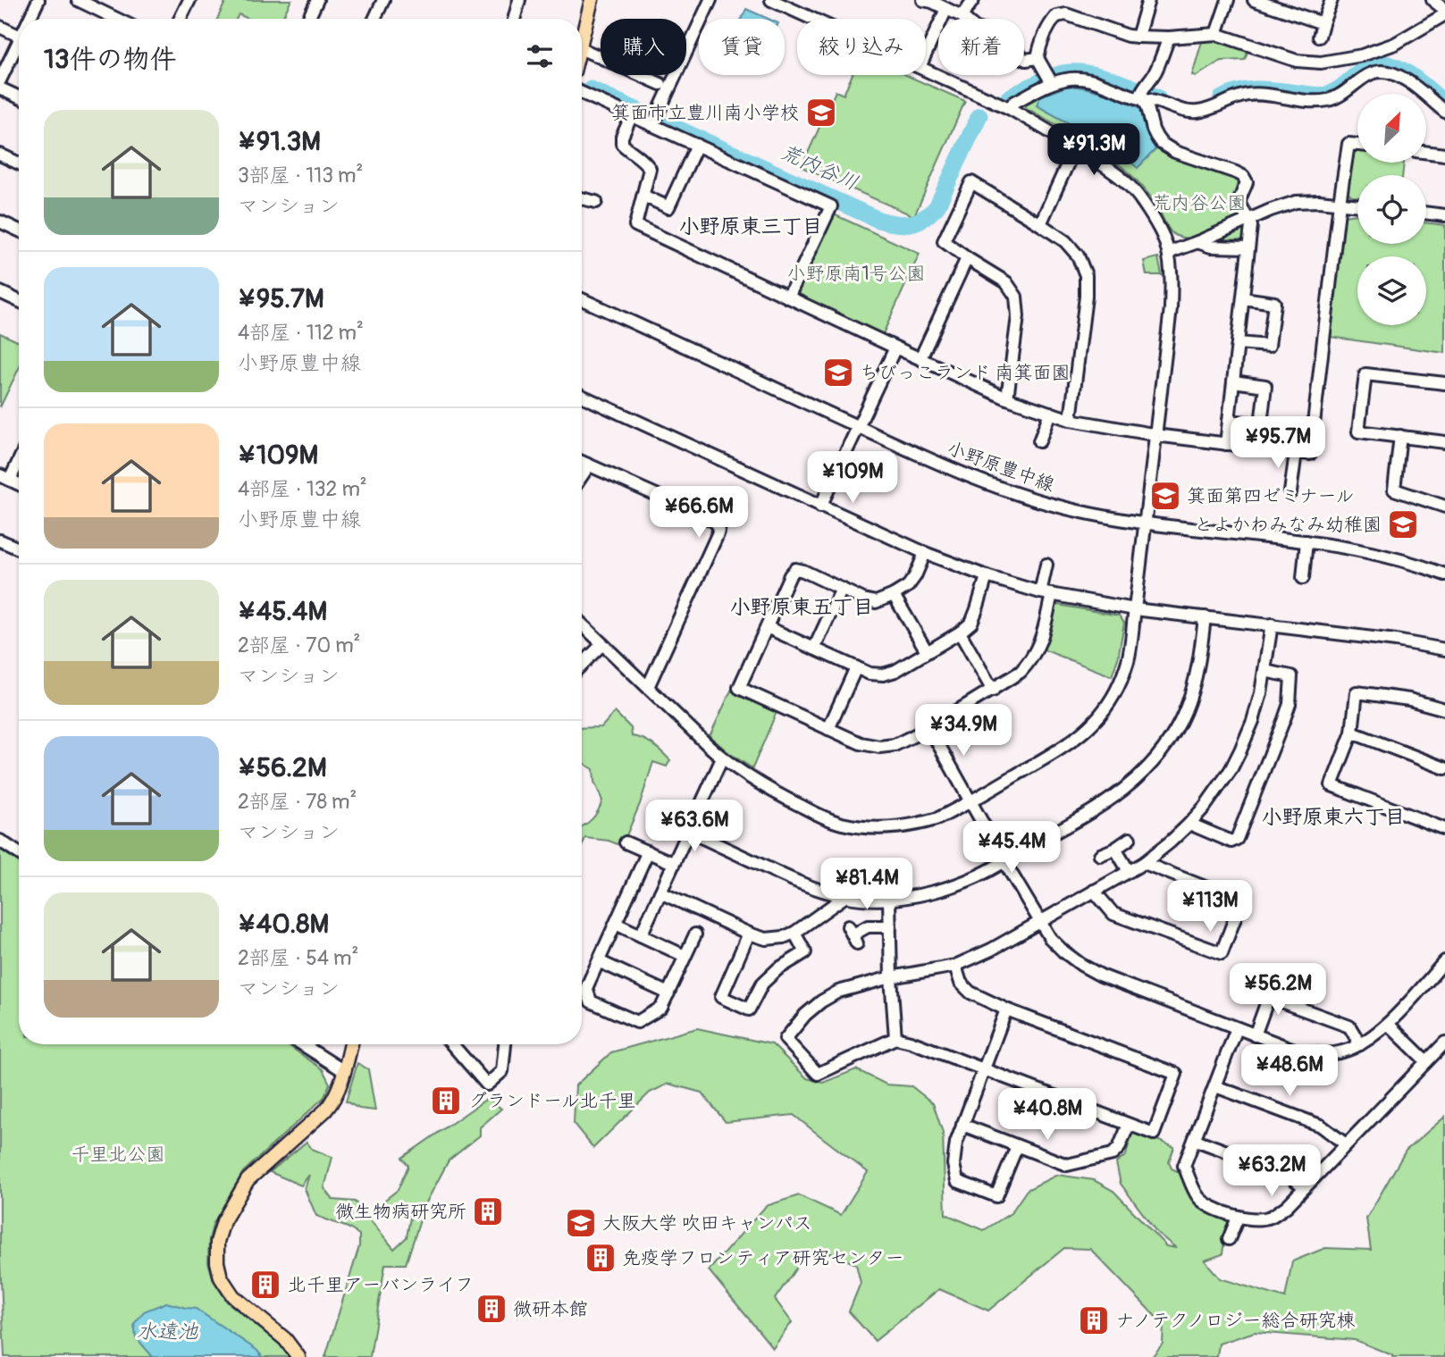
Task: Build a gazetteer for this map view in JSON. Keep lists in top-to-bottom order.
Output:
{
  "streets": {
    "street": ["小野原豊中線"]
  },
  "districts": ["小野原東三丁目", "小野原東五丁目", "小野原東六丁目"],
  "water": ["荒内谷川", "水遠池"],
  "parks": ["荒内谷公園", "小野原南1号公園", "千里北公園"],
  "places": {
    "school or university": [
      "箕面市立豊川南小学校",
      "ちびっこランド 南箕面園",
      "箕面第四ゼミナール",
      "とよかわみなみ幼稚園",
      "大阪大学 吹田キャンパス"
    ],
    "building": [
      "グランドール北千里",
      "微生物病研究所",
      "免疫学フロンティア研究センター",
      "北千里アーバンライフ",
      "微研本館",
      "ナノテクノロジー総合研究棟"
    ]
  },
  "north": "top right",
  "page": {
    "chip": [
      "購入",
      "賃貸",
      "絞り込み",
      "新着"
    ],
    "heading": "13件の物件",
    "list": [
      {
        "name": "¥91.3M",
        "note": "3部屋 · 113 m² · マンション"
      },
      {
        "name": "¥95.7M",
        "note": "4部屋 · 112 m² · 小野原豊中線"
      },
      {
        "name": "¥109M",
        "note": "4部屋 · 132 m² · 小野原豊中線"
      },
      {
        "name": "¥45.4M",
        "note": "2部屋 · 70 m² · マンション"
      },
      {
        "name": "¥56.2M",
        "note": "2部屋 · 78 m² · マンション"
      },
      {
        "name": "¥40.8M",
        "note": "2部屋 · 54 m² · マンション"
      }
    ],
    "price": [
      "¥91.3M",
      "¥95.7M",
      "¥109M",
      "¥66.6M",
      "¥34.9M",
      "¥63.6M",
      "¥45.4M",
      "¥81.4M",
      "¥113M",
      "¥56.2M",
      "¥48.6M",
      "¥40.8M",
      "¥63.2M"
    ]
  }
}
